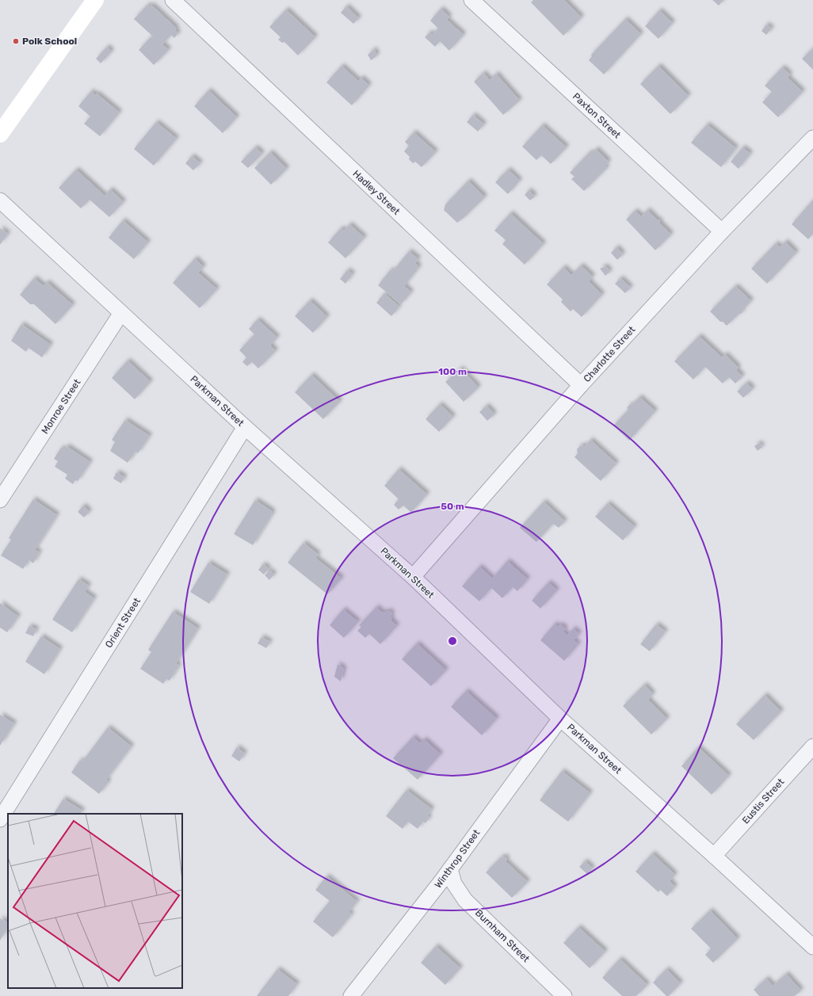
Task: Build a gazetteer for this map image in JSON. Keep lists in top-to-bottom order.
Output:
{
  "streets": {
    "street": [
      "Paxton Street",
      "Hadley Street",
      "Charlotte Street",
      "Parkman Street",
      "Monroe Street",
      "Orient Street",
      "Eustis Street",
      "Winthrop Street",
      "Burnham Street"
    ]
  },
  "crossings": [
    ["Paxton Street", "Charlotte Street"],
    ["Hadley Street", "Charlotte Street"],
    ["Charlotte Street", "Parkman Street"],
    ["Parkman Street", "Monroe Street"],
    ["Parkman Street", "Orient Street"],
    ["Parkman Street", "Eustis Street"],
    ["Parkman Street", "Winthrop Street"],
    ["Winthrop Street", "Burnham Street"]
  ],
  "places": ["Polk School"],
  "rings": ["100 m", "50 m"]
}
